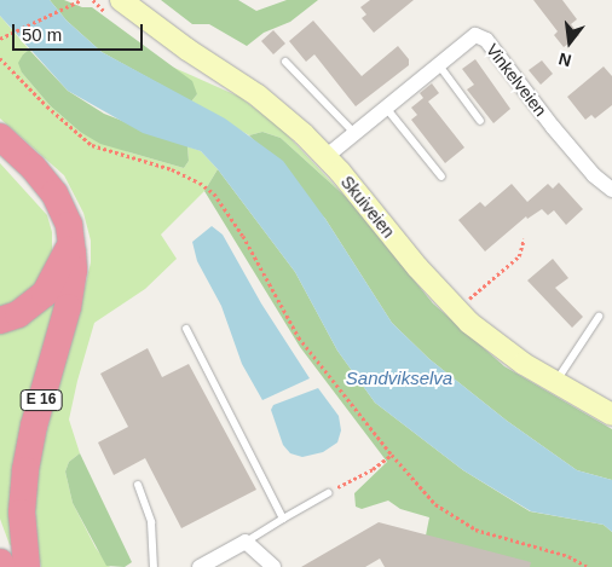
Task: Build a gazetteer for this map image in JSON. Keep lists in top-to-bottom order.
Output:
{
  "streets": {
    "highway": ["E 16"],
    "main road": ["Skuiveien"],
    "street": ["Vinkelveien"]
  },
  "crossings": [
    ["Vinkelveien", "Skuiveien"]
  ],
  "water": ["Sandvikselva"],
  "scale_bar": "50 m",
  "north": "bottom"
}
